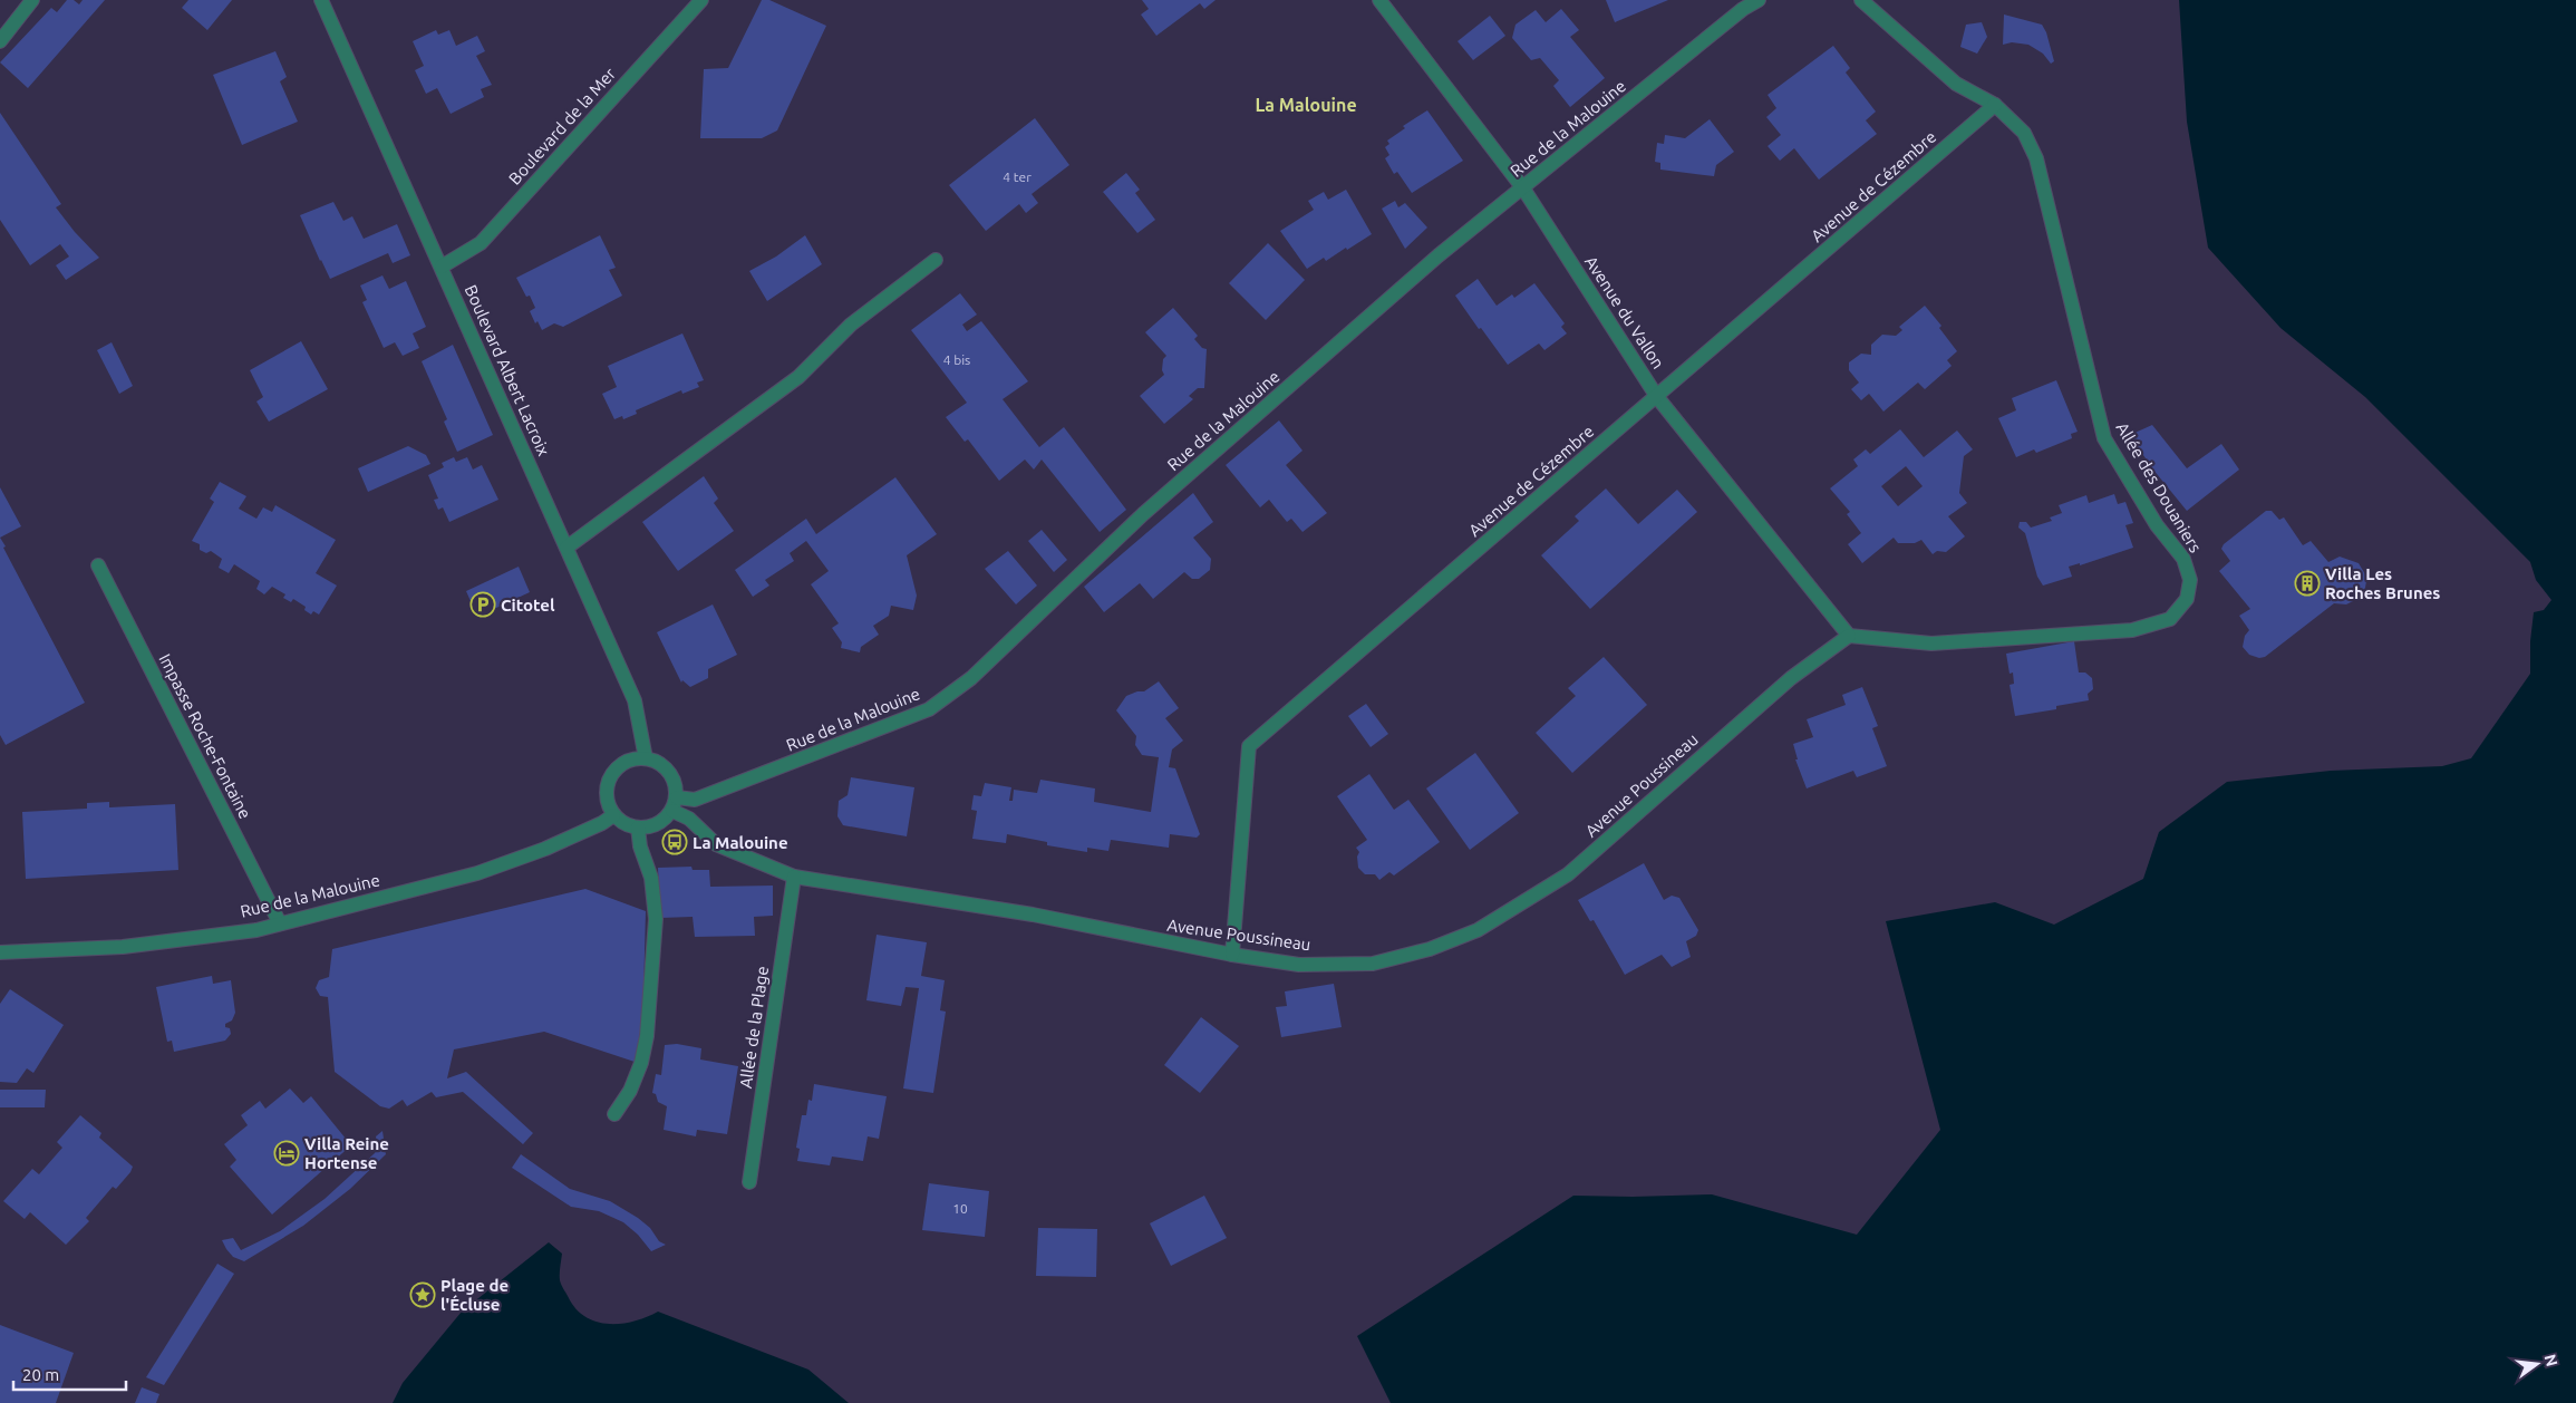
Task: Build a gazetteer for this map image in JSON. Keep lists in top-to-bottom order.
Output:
{
  "streets": {
    "street": [
      "Boulevard de la Mer",
      "Rue de la Malouine",
      "Avenue de Cézembre",
      "Avenue du Vallon",
      "Boulevard Albert Lacroix",
      "Allée des Douaniers",
      "Impasse Roche-Fontaine",
      "Avenue Poussineau",
      "Allée de la Plage"
    ]
  },
  "crossings": [
    ["Boulevard de la Mer", "Boulevard Albert Lacroix"],
    ["Rue de la Malouine", "Avenue du Vallon"],
    ["Rue de la Malouine", "Boulevard Albert Lacroix"],
    ["Rue de la Malouine", "Impasse Roche-Fontaine"],
    ["Rue de la Malouine", "Avenue Poussineau"],
    ["Avenue de Cézembre", "Avenue du Vallon"],
    ["Avenue de Cézembre", "Allée des Douaniers"],
    ["Avenue de Cézembre", "Avenue Poussineau"],
    ["Avenue du Vallon", "Allée des Douaniers"],
    ["Avenue du Vallon", "Avenue Poussineau"],
    ["Boulevard Albert Lacroix", "Avenue Poussineau"],
    ["Allée des Douaniers", "Avenue Poussineau"],
    ["Avenue Poussineau", "Allée de la Plage"]
  ],
  "districts": ["La Malouine"],
  "places": {
    "building": ["Villa Les Roches Brunes"],
    "parking": ["Citotel"],
    "bus stop": ["La Malouine"],
    "hotel": ["Villa Reine Hortense"],
    "place": ["Plage de l'Écluse"]
  },
  "house_numbers": ["4 ter", "4 bis", "10"],
  "scale_bar": "20 m",
  "north": "right"
}
